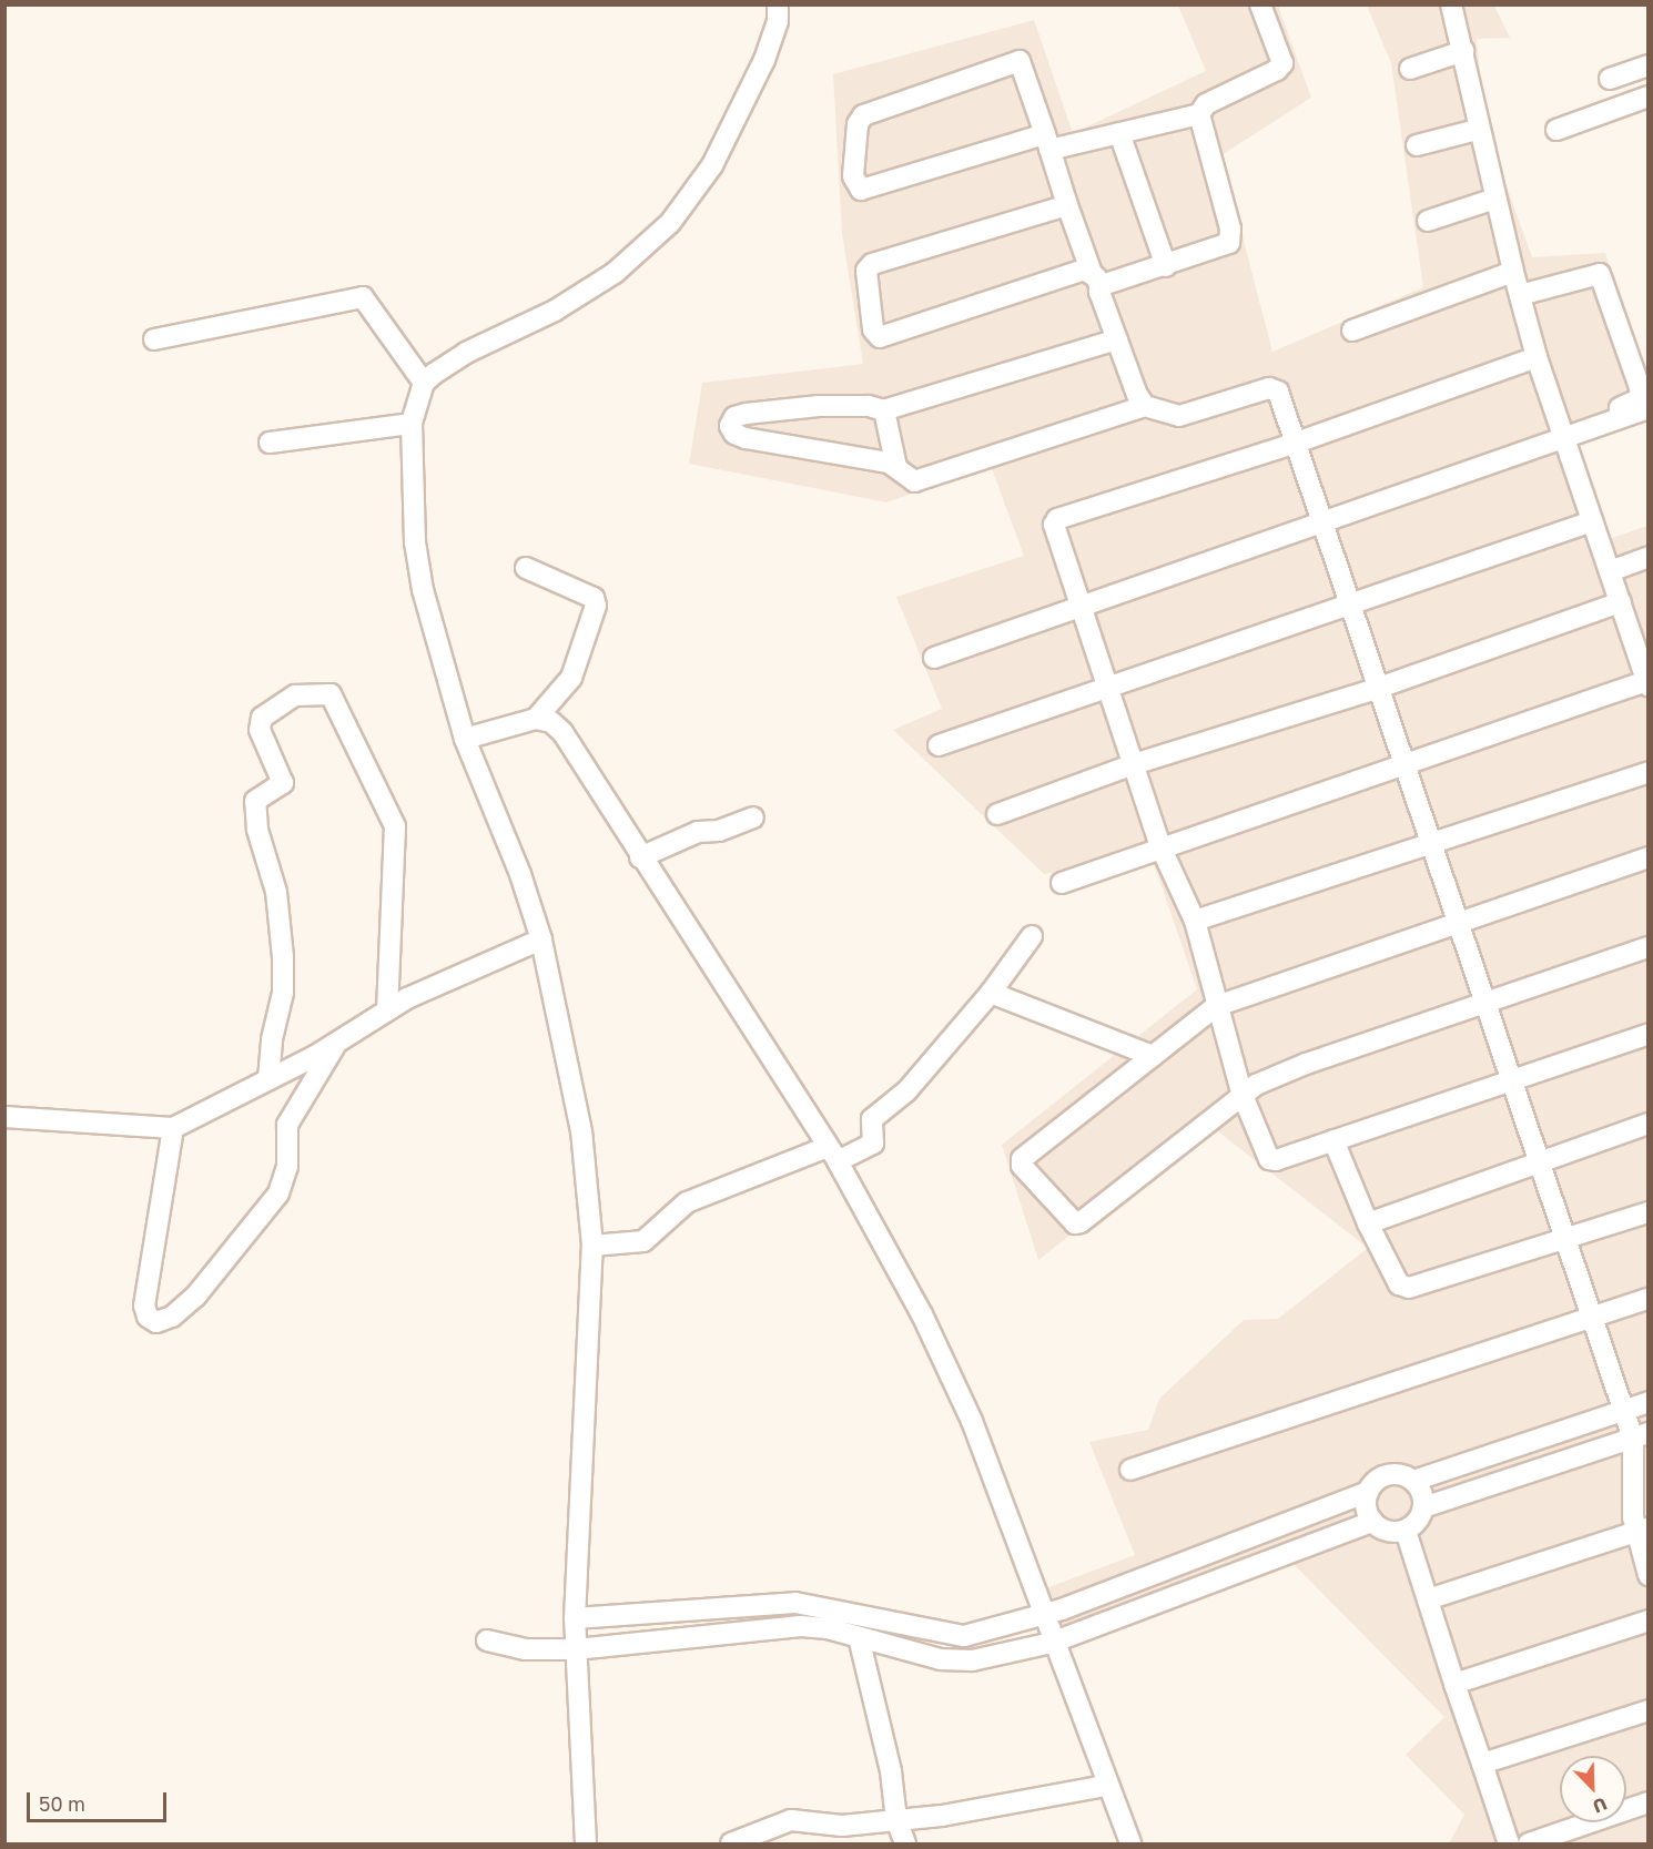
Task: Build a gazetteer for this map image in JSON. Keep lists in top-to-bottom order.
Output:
{
  "scale_bar": "50 m",
  "north": "bottom right"
}
